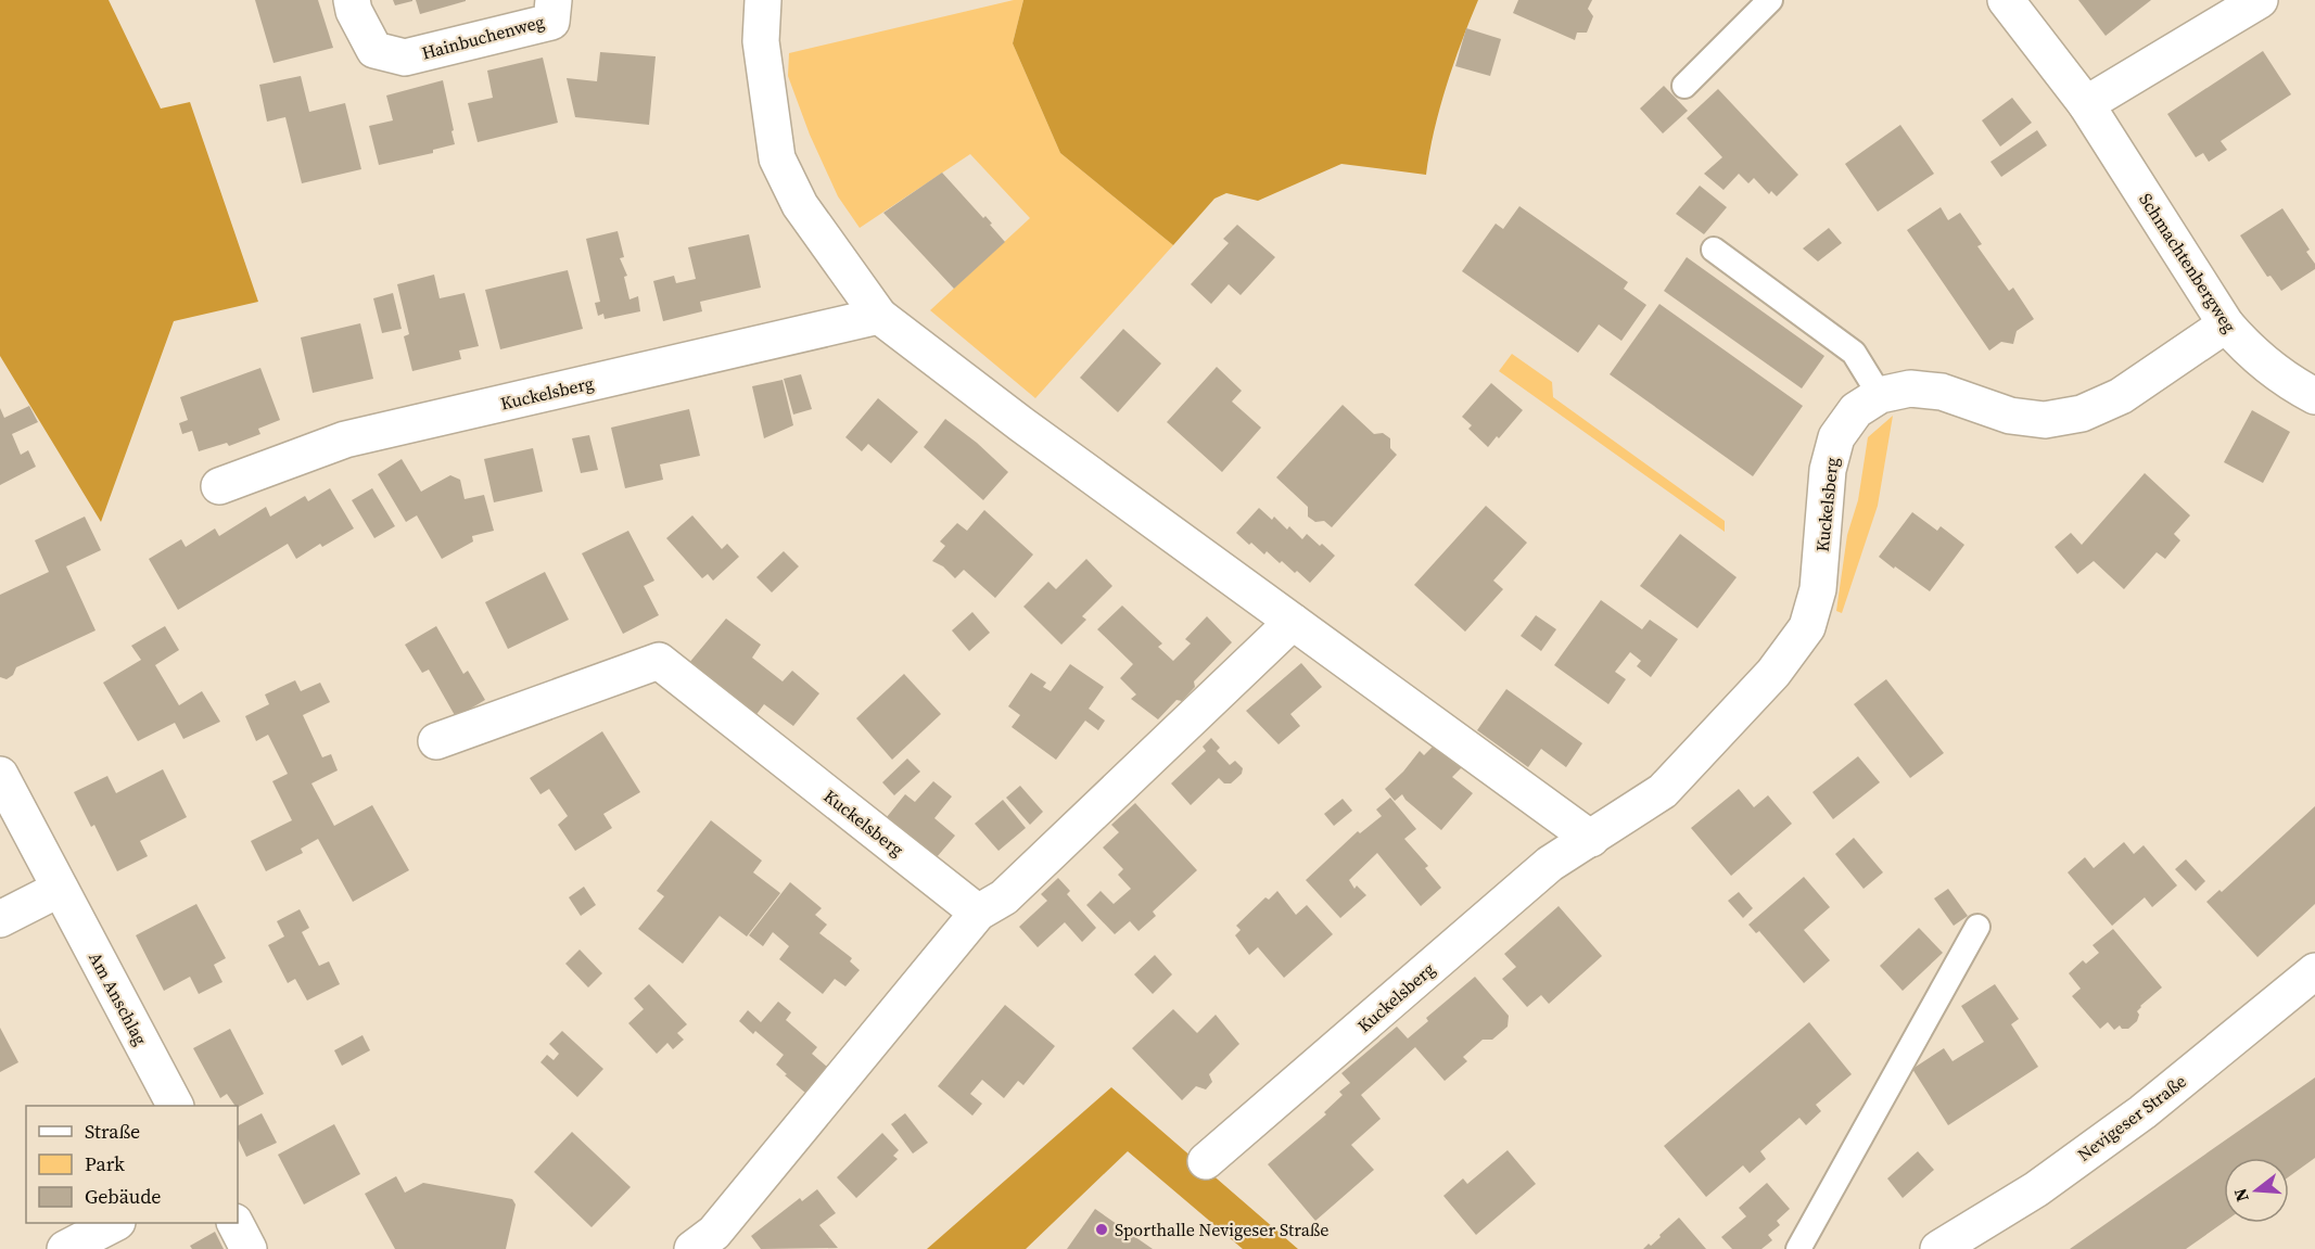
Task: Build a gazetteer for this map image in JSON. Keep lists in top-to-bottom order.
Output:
{
  "streets": {
    "street": [
      "Hainbuchenweg",
      "Schmachtenbergweg",
      "Kuckelsberg",
      "Am Anschlag",
      "Nevigeser Straße"
    ]
  },
  "crossings": [
    ["Schmachtenbergweg", "Kuckelsberg"]
  ],
  "places": ["Sporthalle Nevigeser Straße"],
  "legend": ["Straße", "Park", "Gebäude"],
  "north": "left"
}
